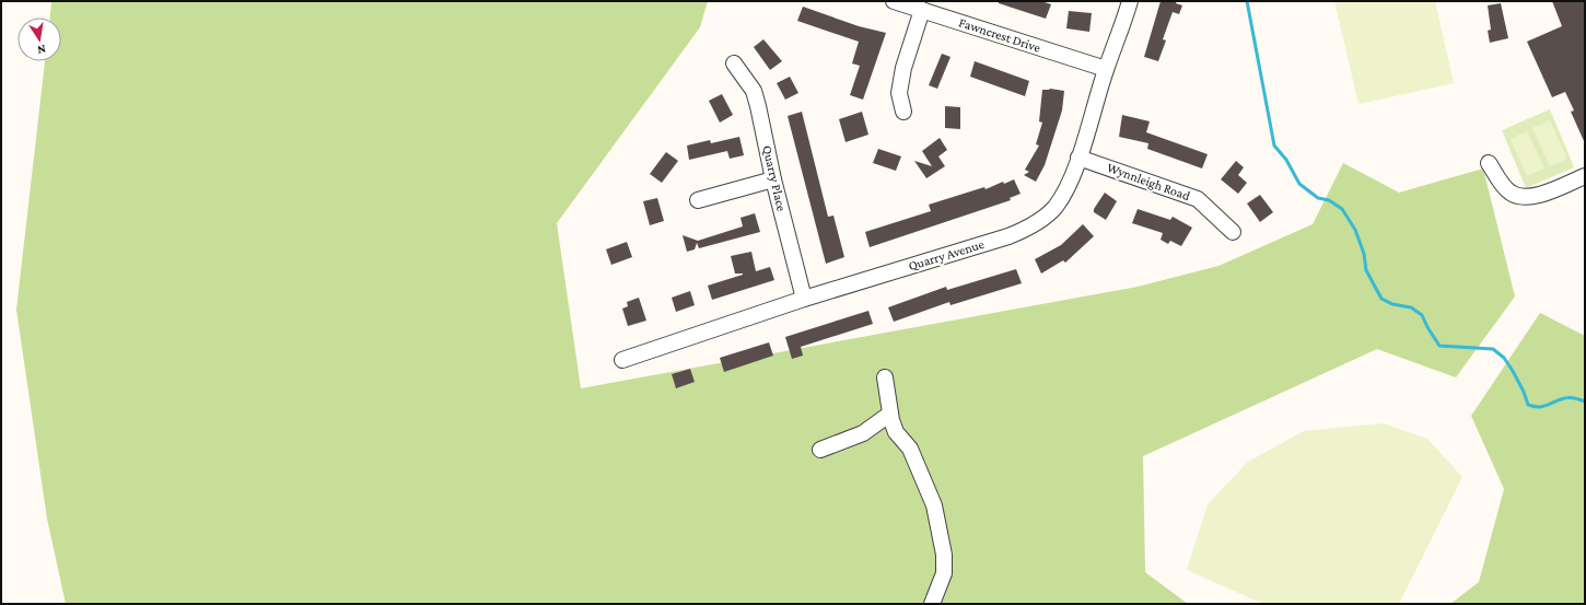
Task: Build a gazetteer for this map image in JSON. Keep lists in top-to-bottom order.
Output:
{
  "streets": {
    "street": [
      "Fawncrest Drive",
      "Quarry Place",
      "Wynnleigh Road",
      "Quarry Avenue"
    ]
  },
  "crossings": [
    ["Fawncrest Drive", "Quarry Avenue"],
    ["Quarry Place", "Quarry Avenue"],
    ["Wynnleigh Road", "Quarry Avenue"]
  ],
  "north": "bottom"
}
